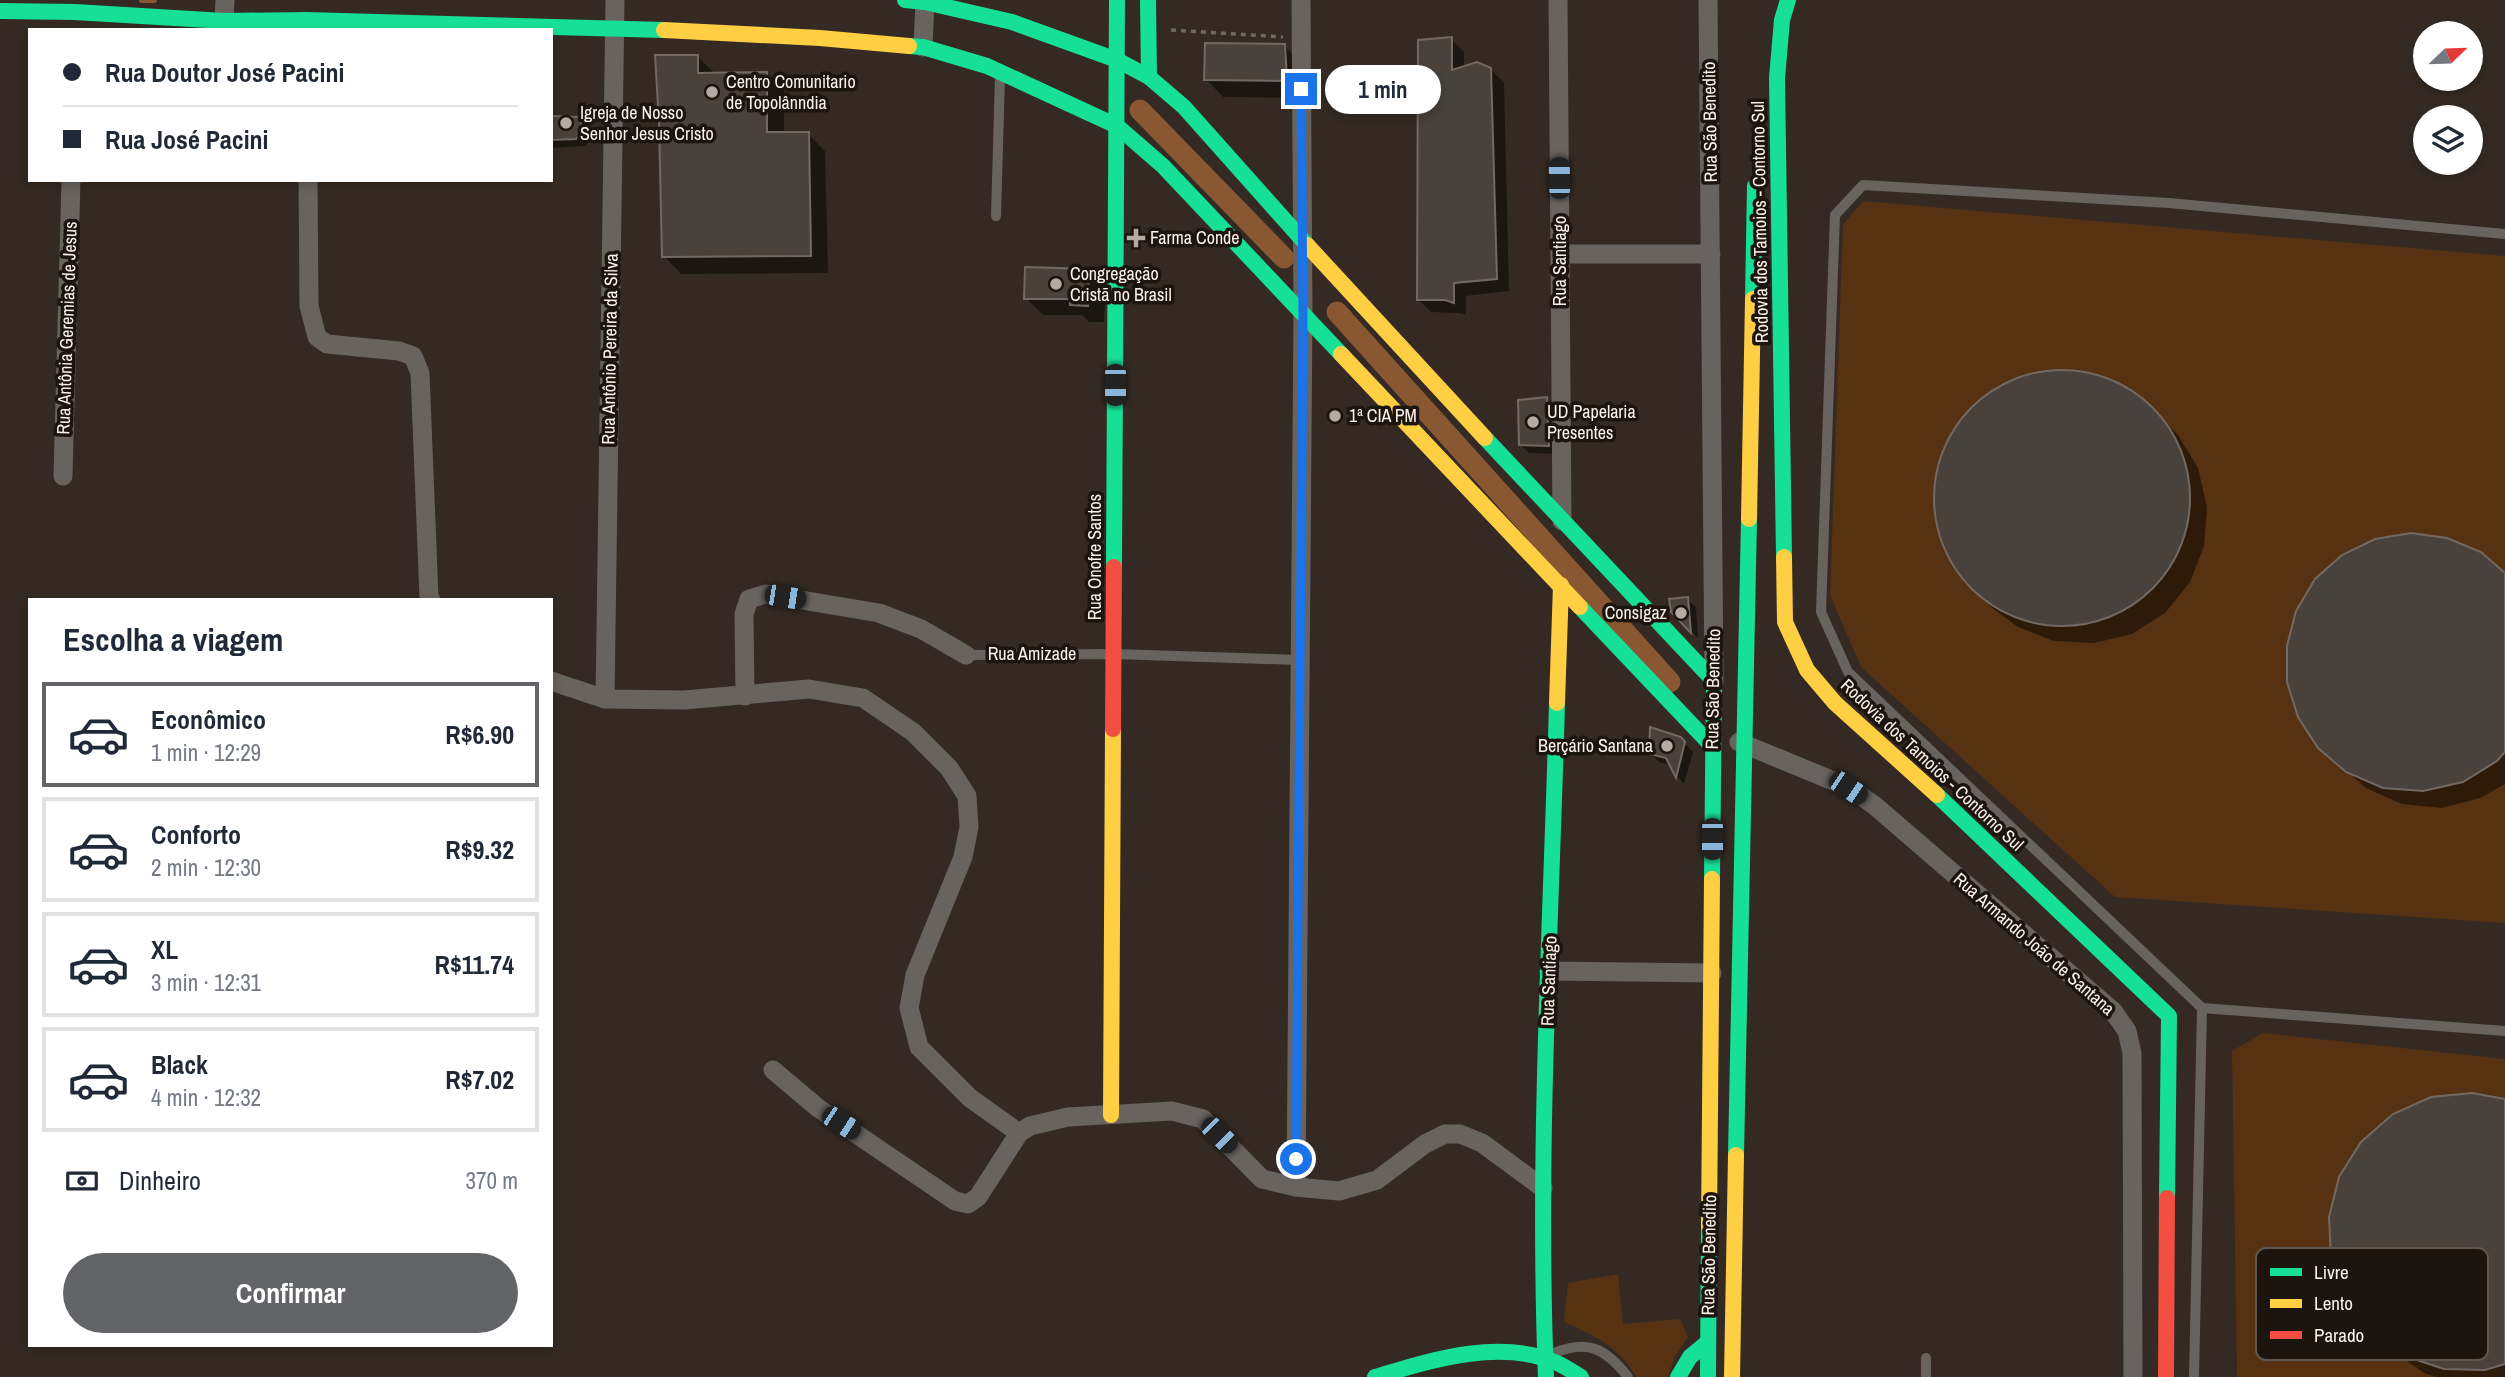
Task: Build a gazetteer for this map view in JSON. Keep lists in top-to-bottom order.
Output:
{
  "streets": {
    "main road": [
      "Rua São Benedito",
      "Rodovia dos Tamoios - Contorno Sul",
      "Rua Santiago",
      "Rua Onofre Santos"
    ],
    "street": [
      "Rua Antônia Geremias de Jesus",
      "Rua Antônio Pereira da Silva",
      "Rua Amizade",
      "Rua Armando João de Santana"
    ]
  },
  "crossings": [
    ["Rua São Benedito", "Rua Armando João de Santana"],
    ["Rua Onofre Santos", "Rua Amizade"]
  ],
  "places": {
    "other": [
      "Centro Comunitario de Topolânndia",
      "Igreja de Nosso Senhor Jesus Cristo",
      "Congregação Cristã no Brasil",
      "1ª CIA PM",
      "UD Papelaria Presentes",
      "Consigaz",
      "Berçário Santana"
    ],
    "health": ["Farma Conde"]
  },
  "legend": ["Livre", "Lento", "Parado"],
  "north": "top right",
  "page": {
    "banner": ["Rua Doutor José Pacini", "Rua José Pacini"],
    "bubble": "1 min",
    "heading": "Escolha a viagem",
    "list": [
      {
        "name": "Econômico",
        "note": "1 min · 12:29",
        "value": "R$6.90"
      },
      {
        "name": "Conforto",
        "note": "2 min · 12:30",
        "value": "R$9.32"
      },
      {
        "name": "XL",
        "note": "3 min · 12:31",
        "value": "R$11.74"
      },
      {
        "name": "Black",
        "note": "4 min · 12:32",
        "value": "R$7.02"
      }
    ],
    "pay": ["Dinheiro", "370 m"],
    "buttons": "Confirmar"
  }
}
